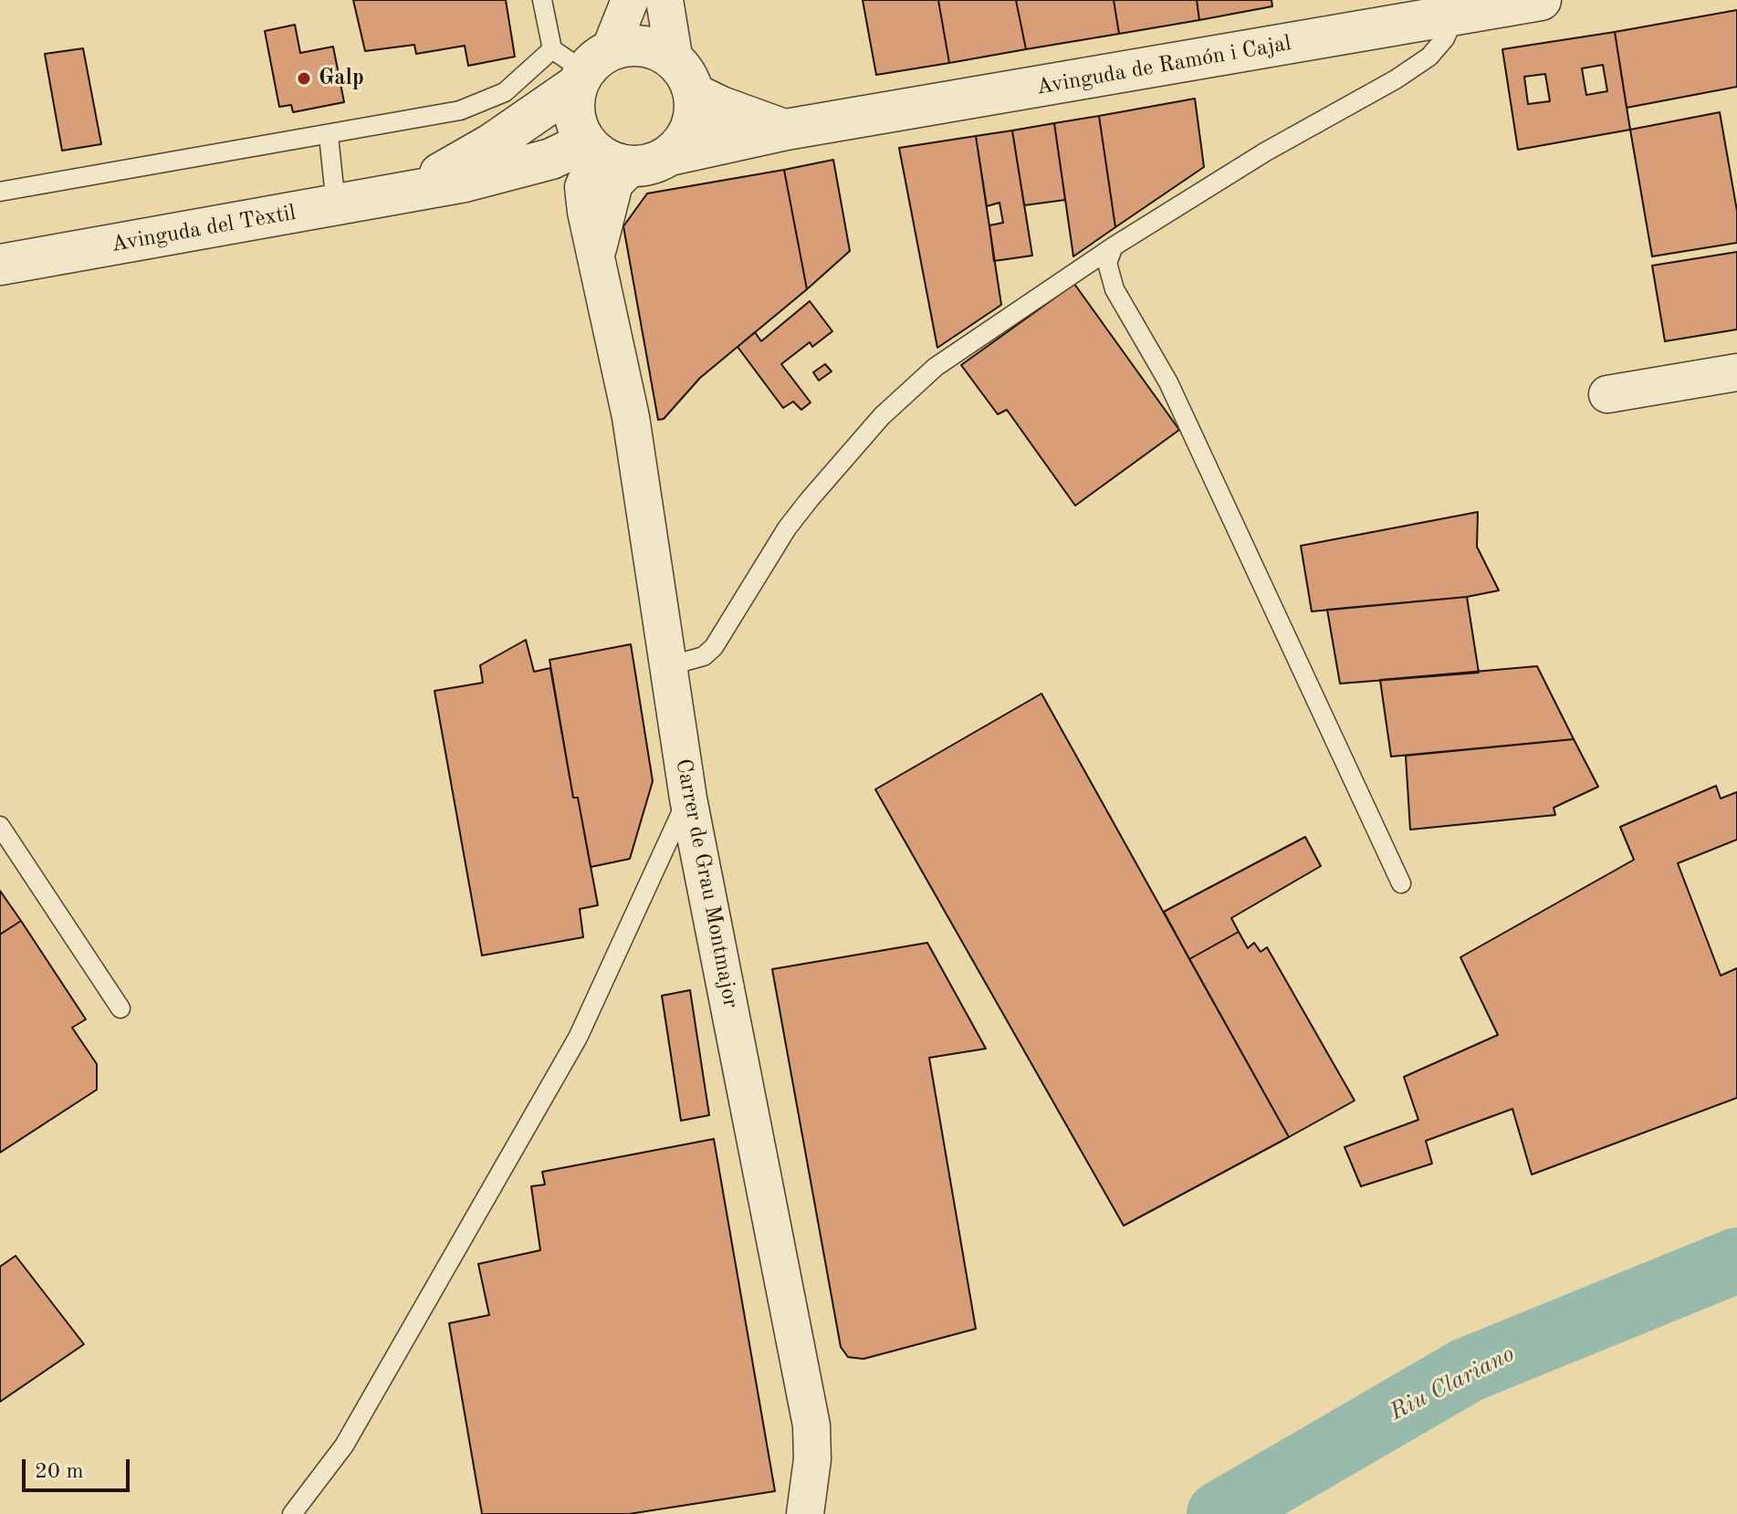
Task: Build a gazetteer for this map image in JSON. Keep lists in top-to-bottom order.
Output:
{
  "streets": {
    "street": ["Avinguda de Ramón i Cajal", "Avinguda del Tèxtil", "Carrer de Grau Montmajor"]
  },
  "crossings": [
    ["Avinguda de Ramón i Cajal", "Avinguda del Tèxtil"],
    ["Avinguda de Ramón i Cajal", "Carrer de Grau Montmajor"],
    ["Avinguda del Tèxtil", "Carrer de Grau Montmajor"]
  ],
  "water": ["Riu Clariano"],
  "places": ["Galp"],
  "scale_bar": "20 m"
}
